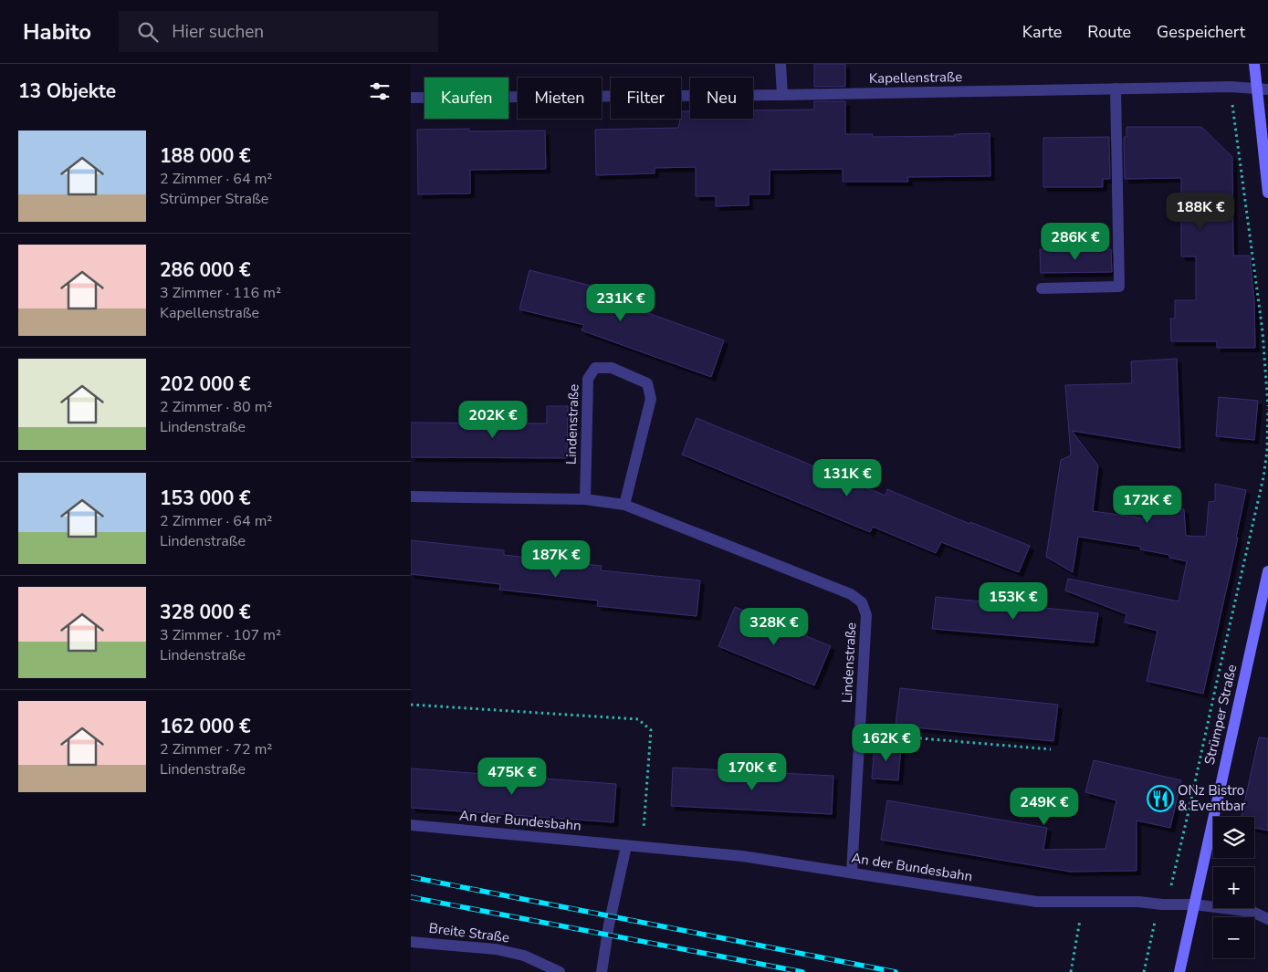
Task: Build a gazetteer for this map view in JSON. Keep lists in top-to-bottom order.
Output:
{
  "streets": {
    "main road": ["Strümper Straße"],
    "street": [
      "Kapellenstraße",
      "Lindenstraße",
      "An der Bundesbahn",
      "Breite Straße"
    ]
  },
  "crossings": [
    ["Lindenstraße", "An der Bundesbahn"],
    ["Strümper Straße", "An der Bundesbahn"]
  ],
  "places": {
    "restaurant": ["ONz Bistro & Eventbar"]
  },
  "page": {
    "header": "Habito",
    "search": "Hier suchen",
    "nav": ["Karte", "Route", "Gespeichert"],
    "heading": "13 Objekte",
    "chip": [
      "Kaufen",
      "Mieten",
      "Filter",
      "Neu"
    ],
    "list": [
      {
        "name": "188 000 €",
        "note": "2 Zimmer · 64 m² · Strümper Straße"
      },
      {
        "name": "286 000 €",
        "note": "3 Zimmer · 116 m² · Kapellenstraße"
      },
      {
        "name": "202 000 €",
        "note": "2 Zimmer · 80 m² · Lindenstraße"
      },
      {
        "name": "153 000 €",
        "note": "2 Zimmer · 64 m² · Lindenstraße"
      },
      {
        "name": "328 000 €",
        "note": "3 Zimmer · 107 m² · Lindenstraße"
      },
      {
        "name": "162 000 €",
        "note": "2 Zimmer · 72 m² · Lindenstraße"
      }
    ],
    "price": [
      "188K €",
      "286K €",
      "231K €",
      "202K €",
      "131K €",
      "172K €",
      "187K €",
      "153K €",
      "328K €",
      "162K €",
      "170K €",
      "475K €",
      "249K €"
    ],
    "map_buttons": ["+", "−"]
  }
}
